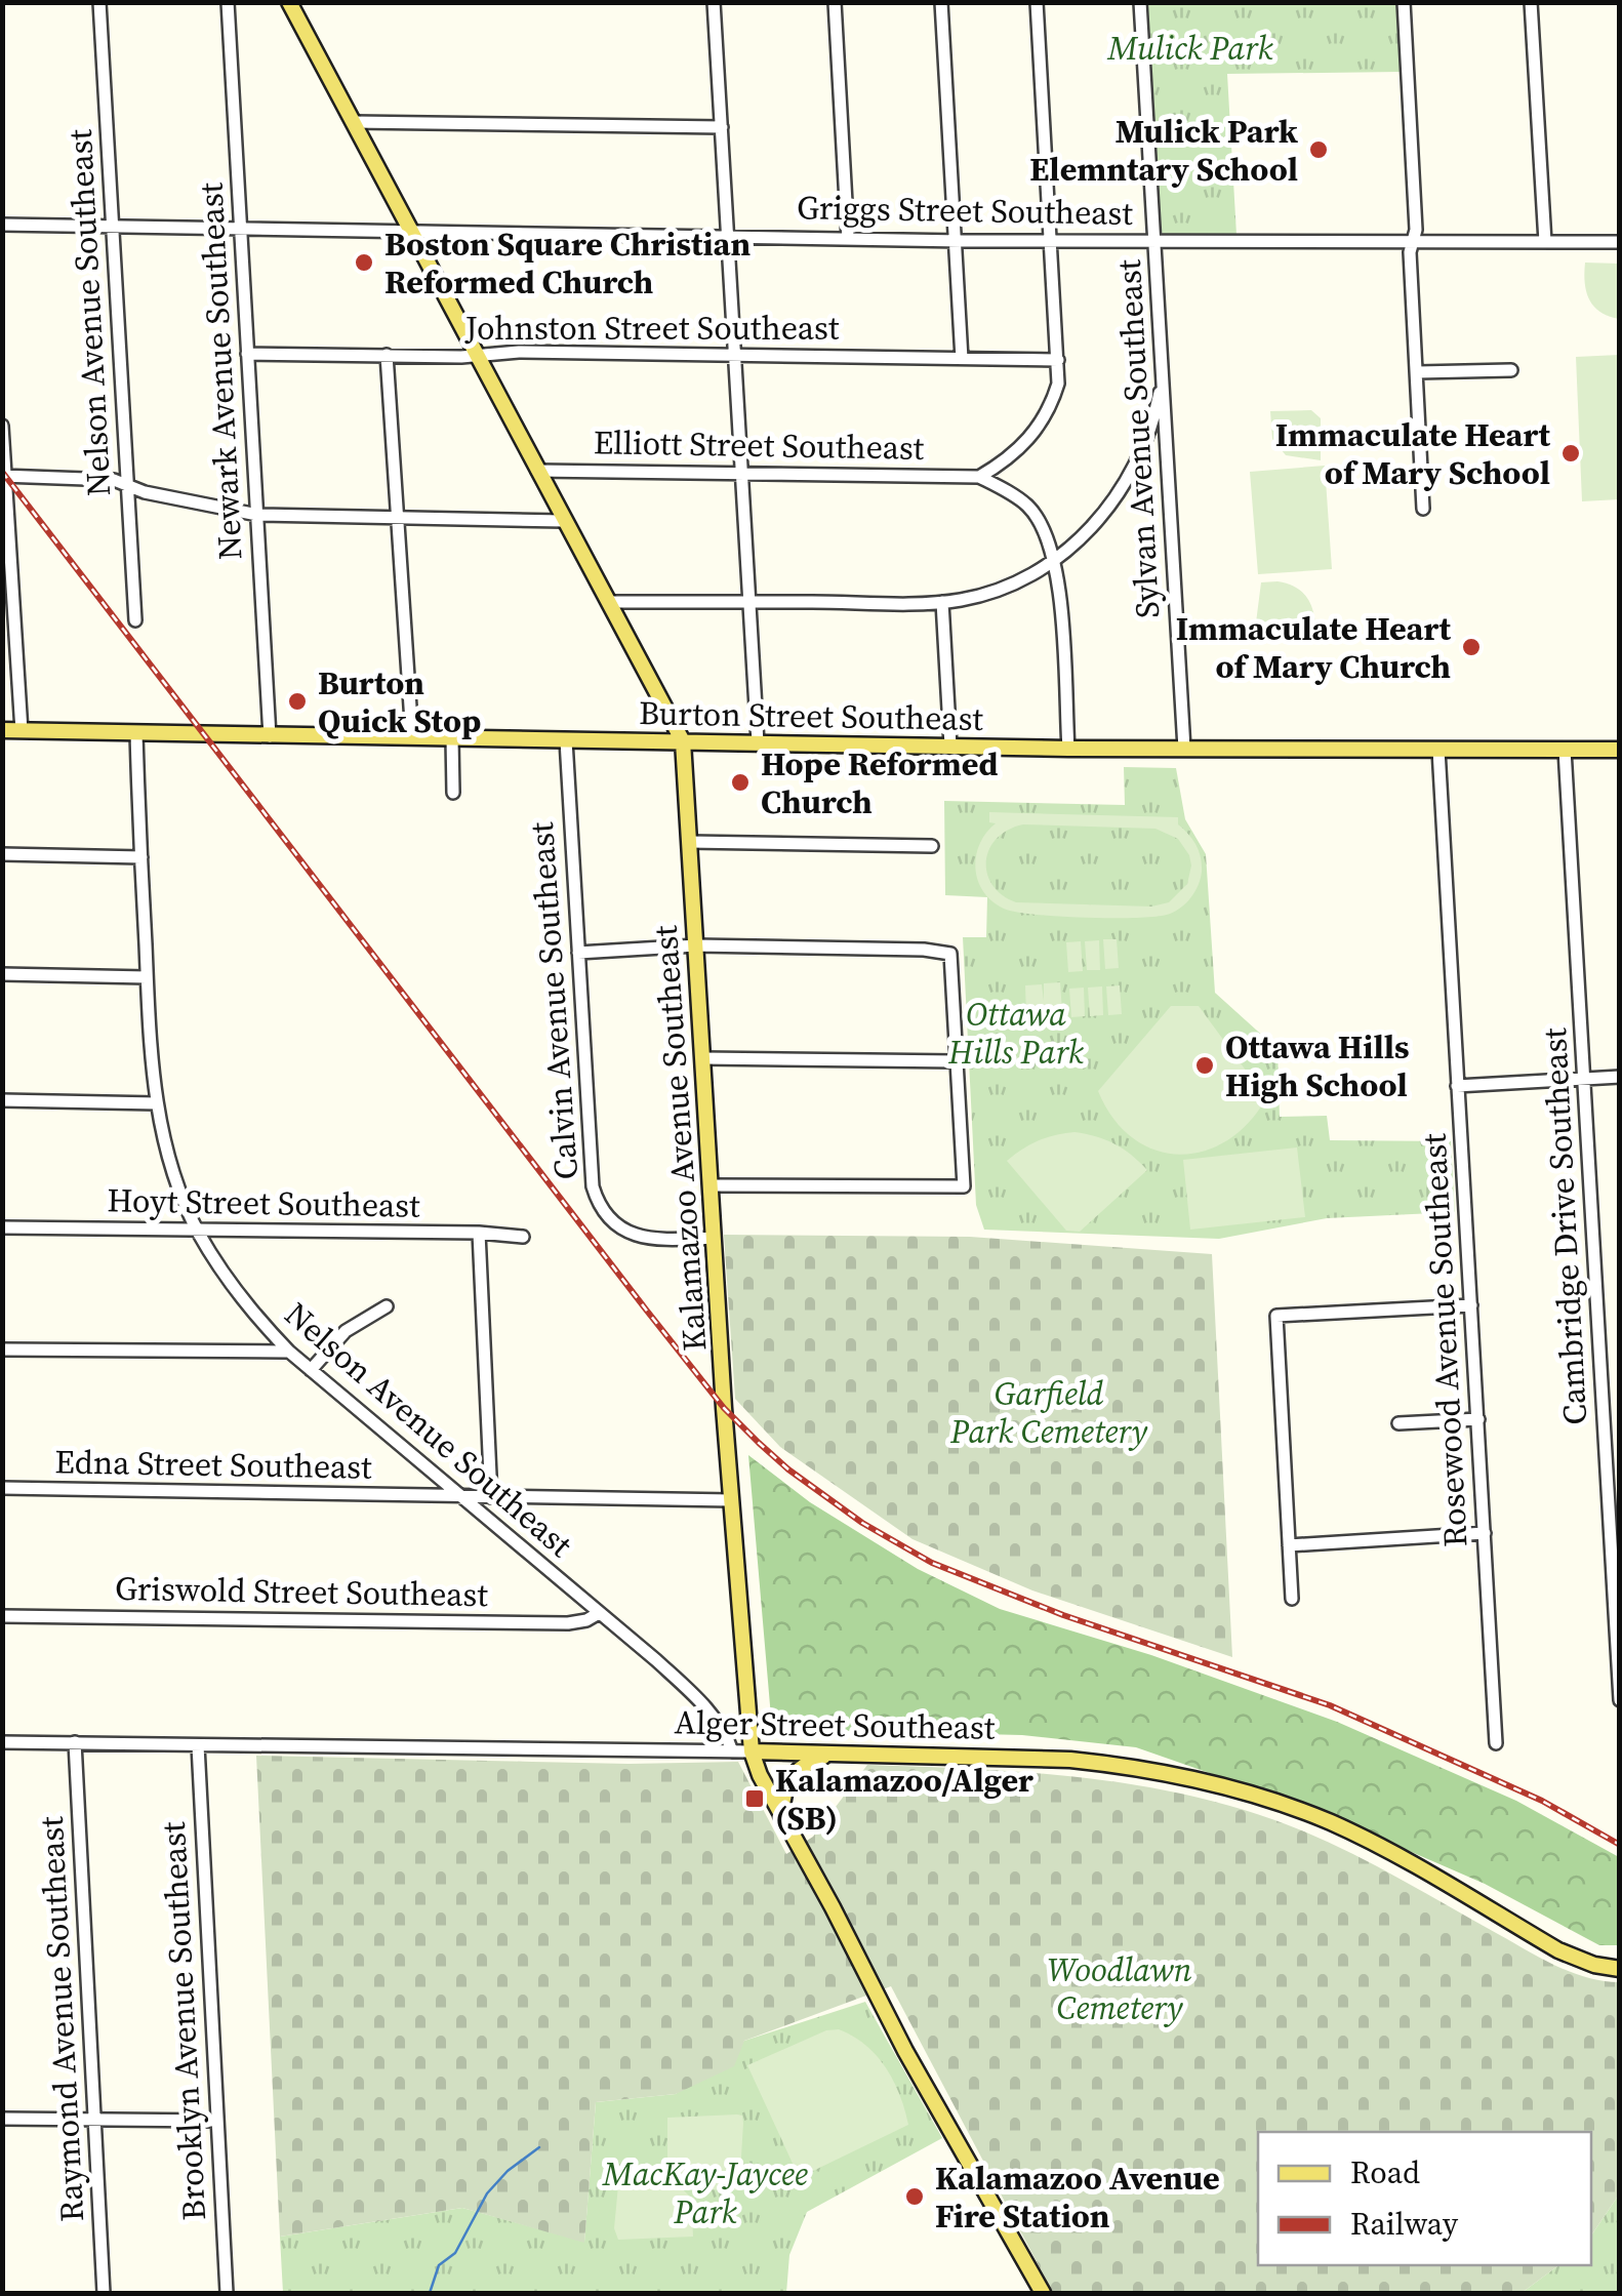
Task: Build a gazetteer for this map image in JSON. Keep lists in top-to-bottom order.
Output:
{
  "streets": {
    "main road": ["Burton Street Southeast", "Kalamazoo Avenue Southeast", "Alger Street Southeast"],
    "street": [
      "Griggs Street Southeast",
      "Nelson Avenue Southeast",
      "Johnston Street Southeast",
      "Newark Avenue Southeast",
      "Sylvan Avenue Southeast",
      "Elliott Street Southeast",
      "Calvin Avenue Southeast",
      "Hoyt Street Southeast",
      "Cambridge Drive Southeast",
      "Rosewood Avenue Southeast",
      "Edna Street Southeast",
      "Griswold Street Southeast",
      "Raymond Avenue Southeast",
      "Brooklyn Avenue Southeast"
    ]
  },
  "crossings": [
    ["Griggs Street Southeast", "Nelson Avenue Southeast"],
    ["Griggs Street Southeast", "Newark Avenue Southeast"],
    ["Griggs Street Southeast", "Sylvan Avenue Southeast"],
    ["Griggs Street Southeast", "Kalamazoo Avenue Southeast"],
    ["Nelson Avenue Southeast", "Burton Street Southeast"],
    ["Nelson Avenue Southeast", "Hoyt Street Southeast"],
    ["Nelson Avenue Southeast", "Edna Street Southeast"],
    ["Nelson Avenue Southeast", "Griswold Street Southeast"],
    ["Nelson Avenue Southeast", "Alger Street Southeast"],
    ["Johnston Street Southeast", "Newark Avenue Southeast"],
    ["Johnston Street Southeast", "Kalamazoo Avenue Southeast"],
    ["Newark Avenue Southeast", "Burton Street Southeast"],
    ["Sylvan Avenue Southeast", "Burton Street Southeast"],
    ["Elliott Street Southeast", "Kalamazoo Avenue Southeast"],
    ["Burton Street Southeast", "Calvin Avenue Southeast"],
    ["Burton Street Southeast", "Kalamazoo Avenue Southeast"],
    ["Burton Street Southeast", "Cambridge Drive Southeast"],
    ["Burton Street Southeast", "Rosewood Avenue Southeast"],
    ["Calvin Avenue Southeast", "Kalamazoo Avenue Southeast"],
    ["Kalamazoo Avenue Southeast", "Edna Street Southeast"],
    ["Kalamazoo Avenue Southeast", "Alger Street Southeast"],
    ["Alger Street Southeast", "Raymond Avenue Southeast"],
    ["Alger Street Southeast", "Brooklyn Avenue Southeast"]
  ],
  "parks": [
    "Mulick Park",
    "Ottawa Hills Park",
    "Garfield Park Cemetery",
    "Woodlawn Cemetery",
    "MacKay-Jaycee Park"
  ],
  "places": {
    "other": [
      "Mulick Park Elemntary School",
      "Boston Square Christian Reformed Church",
      "Immaculate Heart of Mary School",
      "Immaculate Heart of Mary Church",
      "Burton Quick Stop",
      "Hope Reformed Church",
      "Ottawa Hills High School",
      "Kalamazoo Avenue Fire Station"
    ],
    "transit": ["Kalamazoo/Alger (SB)"]
  },
  "legend": ["Road", "Railway"]
}
